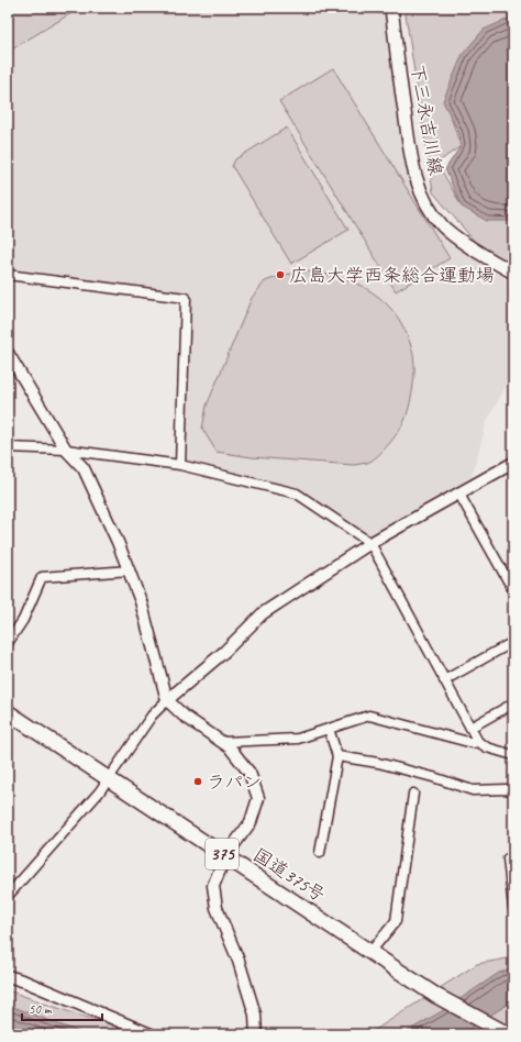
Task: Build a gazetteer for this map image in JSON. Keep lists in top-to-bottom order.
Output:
{
  "streets": {
    "highway": ["375", "国道375号"],
    "main road": ["下三永吉川線"]
  },
  "places": ["広島大学西条総合運動場", "ラパン"],
  "scale_bar": "50 m"
}
